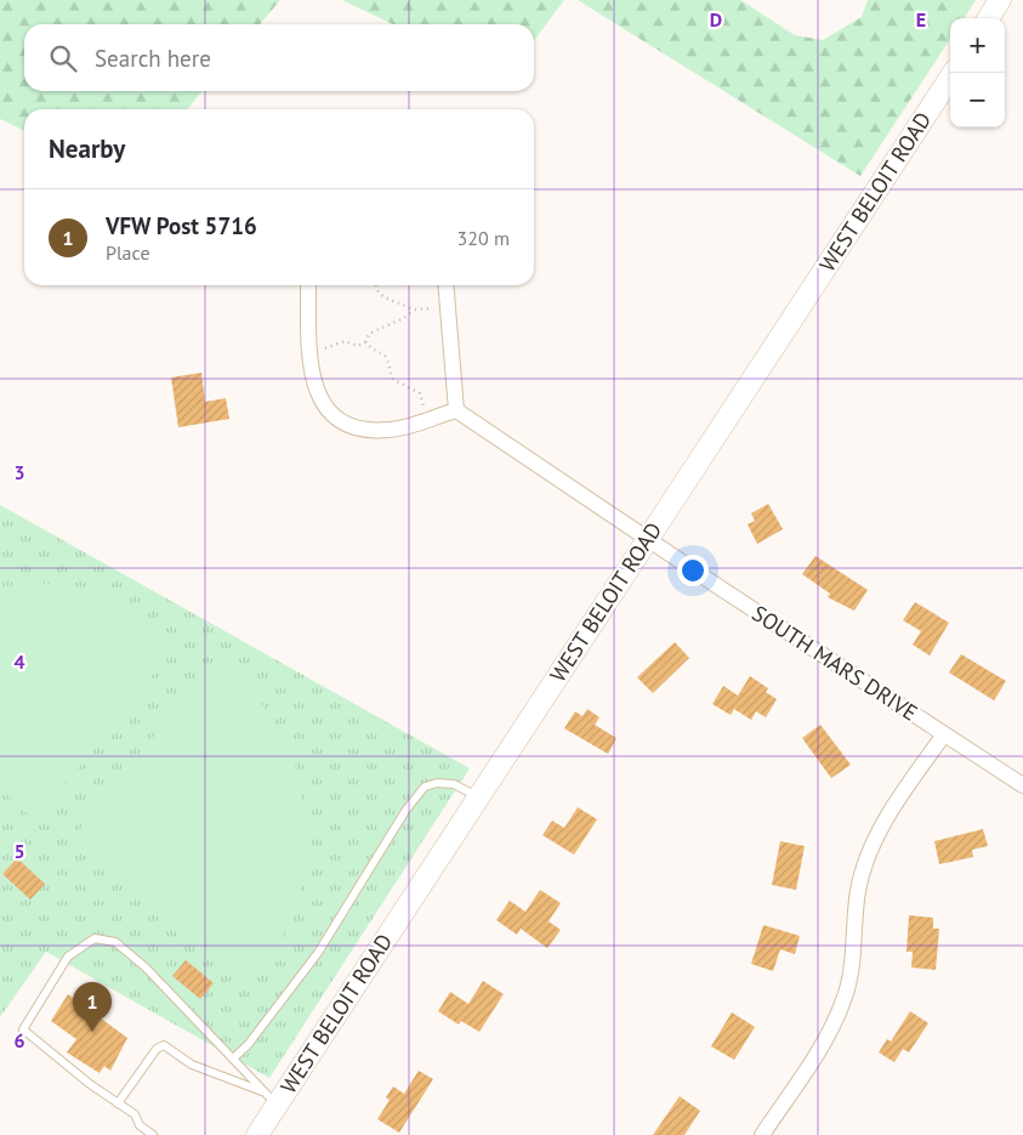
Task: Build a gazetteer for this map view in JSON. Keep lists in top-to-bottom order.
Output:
{
  "streets": {
    "main road": ["WEST BELOIT ROAD"],
    "street": ["SOUTH MARS DRIVE"]
  },
  "crossings": [
    ["WEST BELOIT ROAD", "SOUTH MARS DRIVE"]
  ],
  "page": {
    "map_buttons": ["+", "−"],
    "search": "Search here",
    "heading": "Nearby",
    "list": [
      {
        "mark": "1",
        "name": "VFW Post 5716",
        "note": "Place",
        "value": "320 m"
      }
    ],
    "pins": "1"
  },
  "grid": {
    "columns": ["D", "E"],
    "rows": [
      "3",
      "4",
      "5",
      "6"
    ]
  }
}
